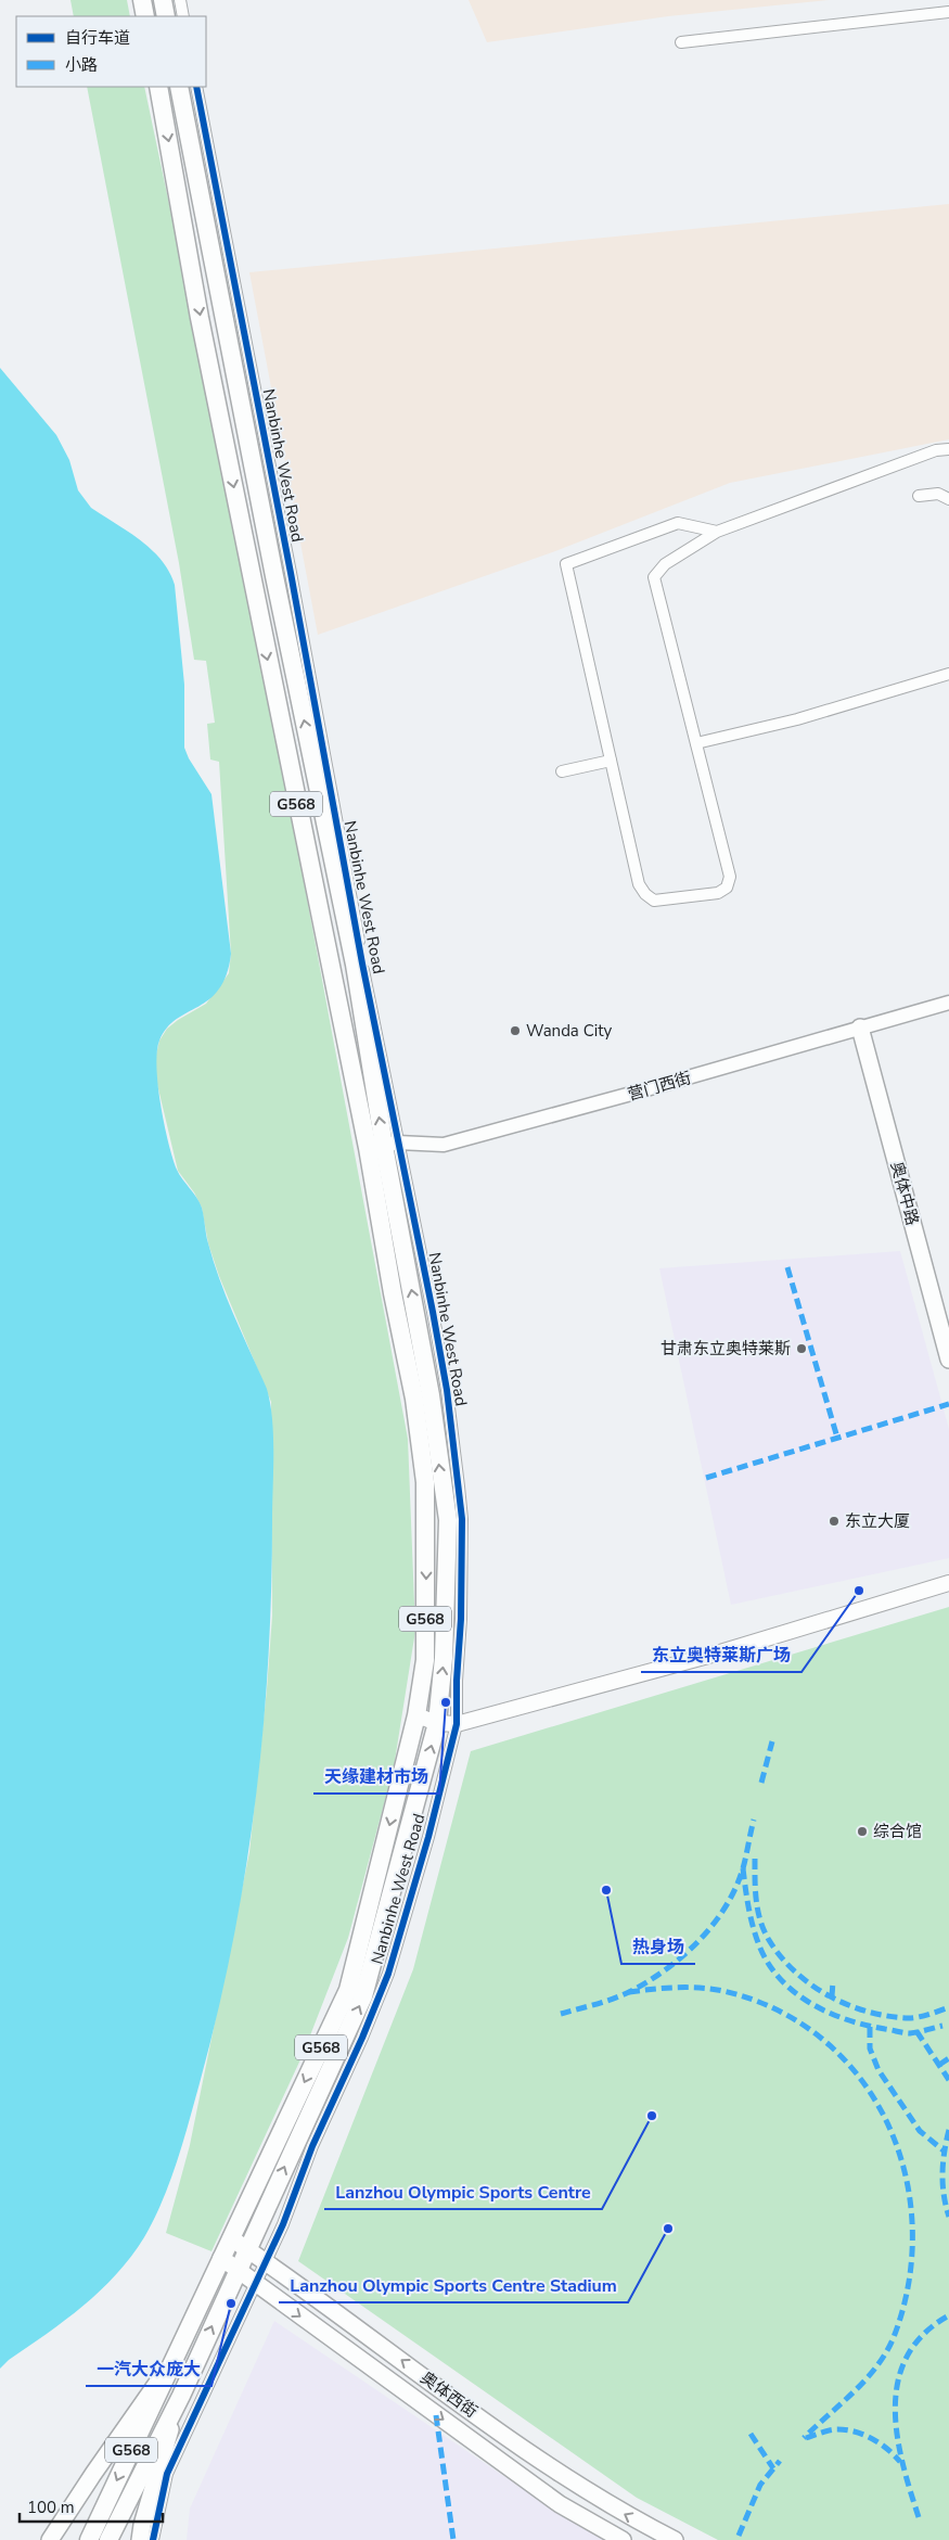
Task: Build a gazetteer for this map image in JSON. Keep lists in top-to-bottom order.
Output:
{
  "streets": {
    "highway": ["Nanbinhe West Road", "G568"],
    "main road": ["奥体中路", "奥体西街"],
    "street": ["营门西街"]
  },
  "crossings": [
    ["Nanbinhe West Road", "营门西街"],
    ["Nanbinhe West Road", "奥体西街"],
    ["营门西街", "奥体中路"]
  ],
  "places": [
    "Wanda City",
    "甘肃东立奥特莱斯",
    "东立大厦",
    "东立奥特莱斯广场",
    "天缘建材市场",
    "综合馆",
    "热身场",
    "Lanzhou Olympic Sports Centre",
    "Lanzhou Olympic Sports Centre Stadium",
    "一汽大众庞大"
  ],
  "legend": ["自行车道", "小路"],
  "scale_bar": "100 m"
}
